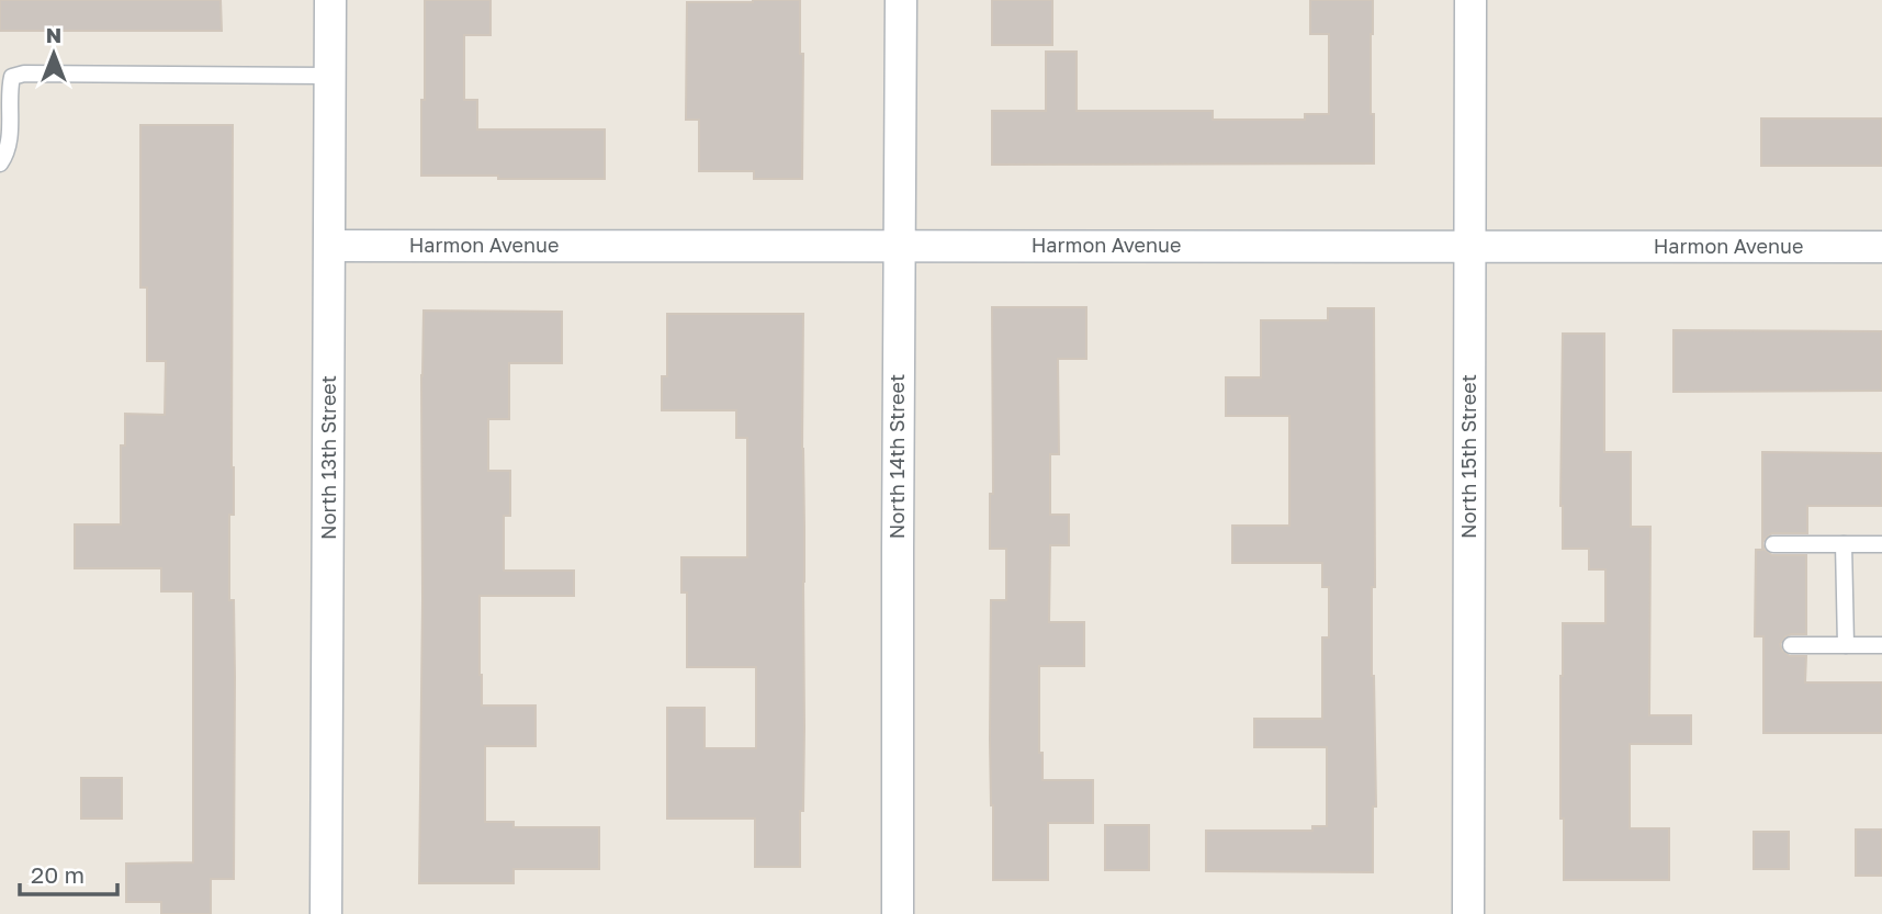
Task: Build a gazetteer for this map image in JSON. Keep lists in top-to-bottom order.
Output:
{
  "streets": {
    "street": [
      "Harmon Avenue",
      "North 14th Street",
      "North 15th Street",
      "North 13th Street"
    ]
  },
  "crossings": [
    ["Harmon Avenue", "North 14th Street"],
    ["Harmon Avenue", "North 15th Street"],
    ["Harmon Avenue", "North 13th Street"]
  ],
  "scale_bar": "20 m",
  "north": "top"
}
